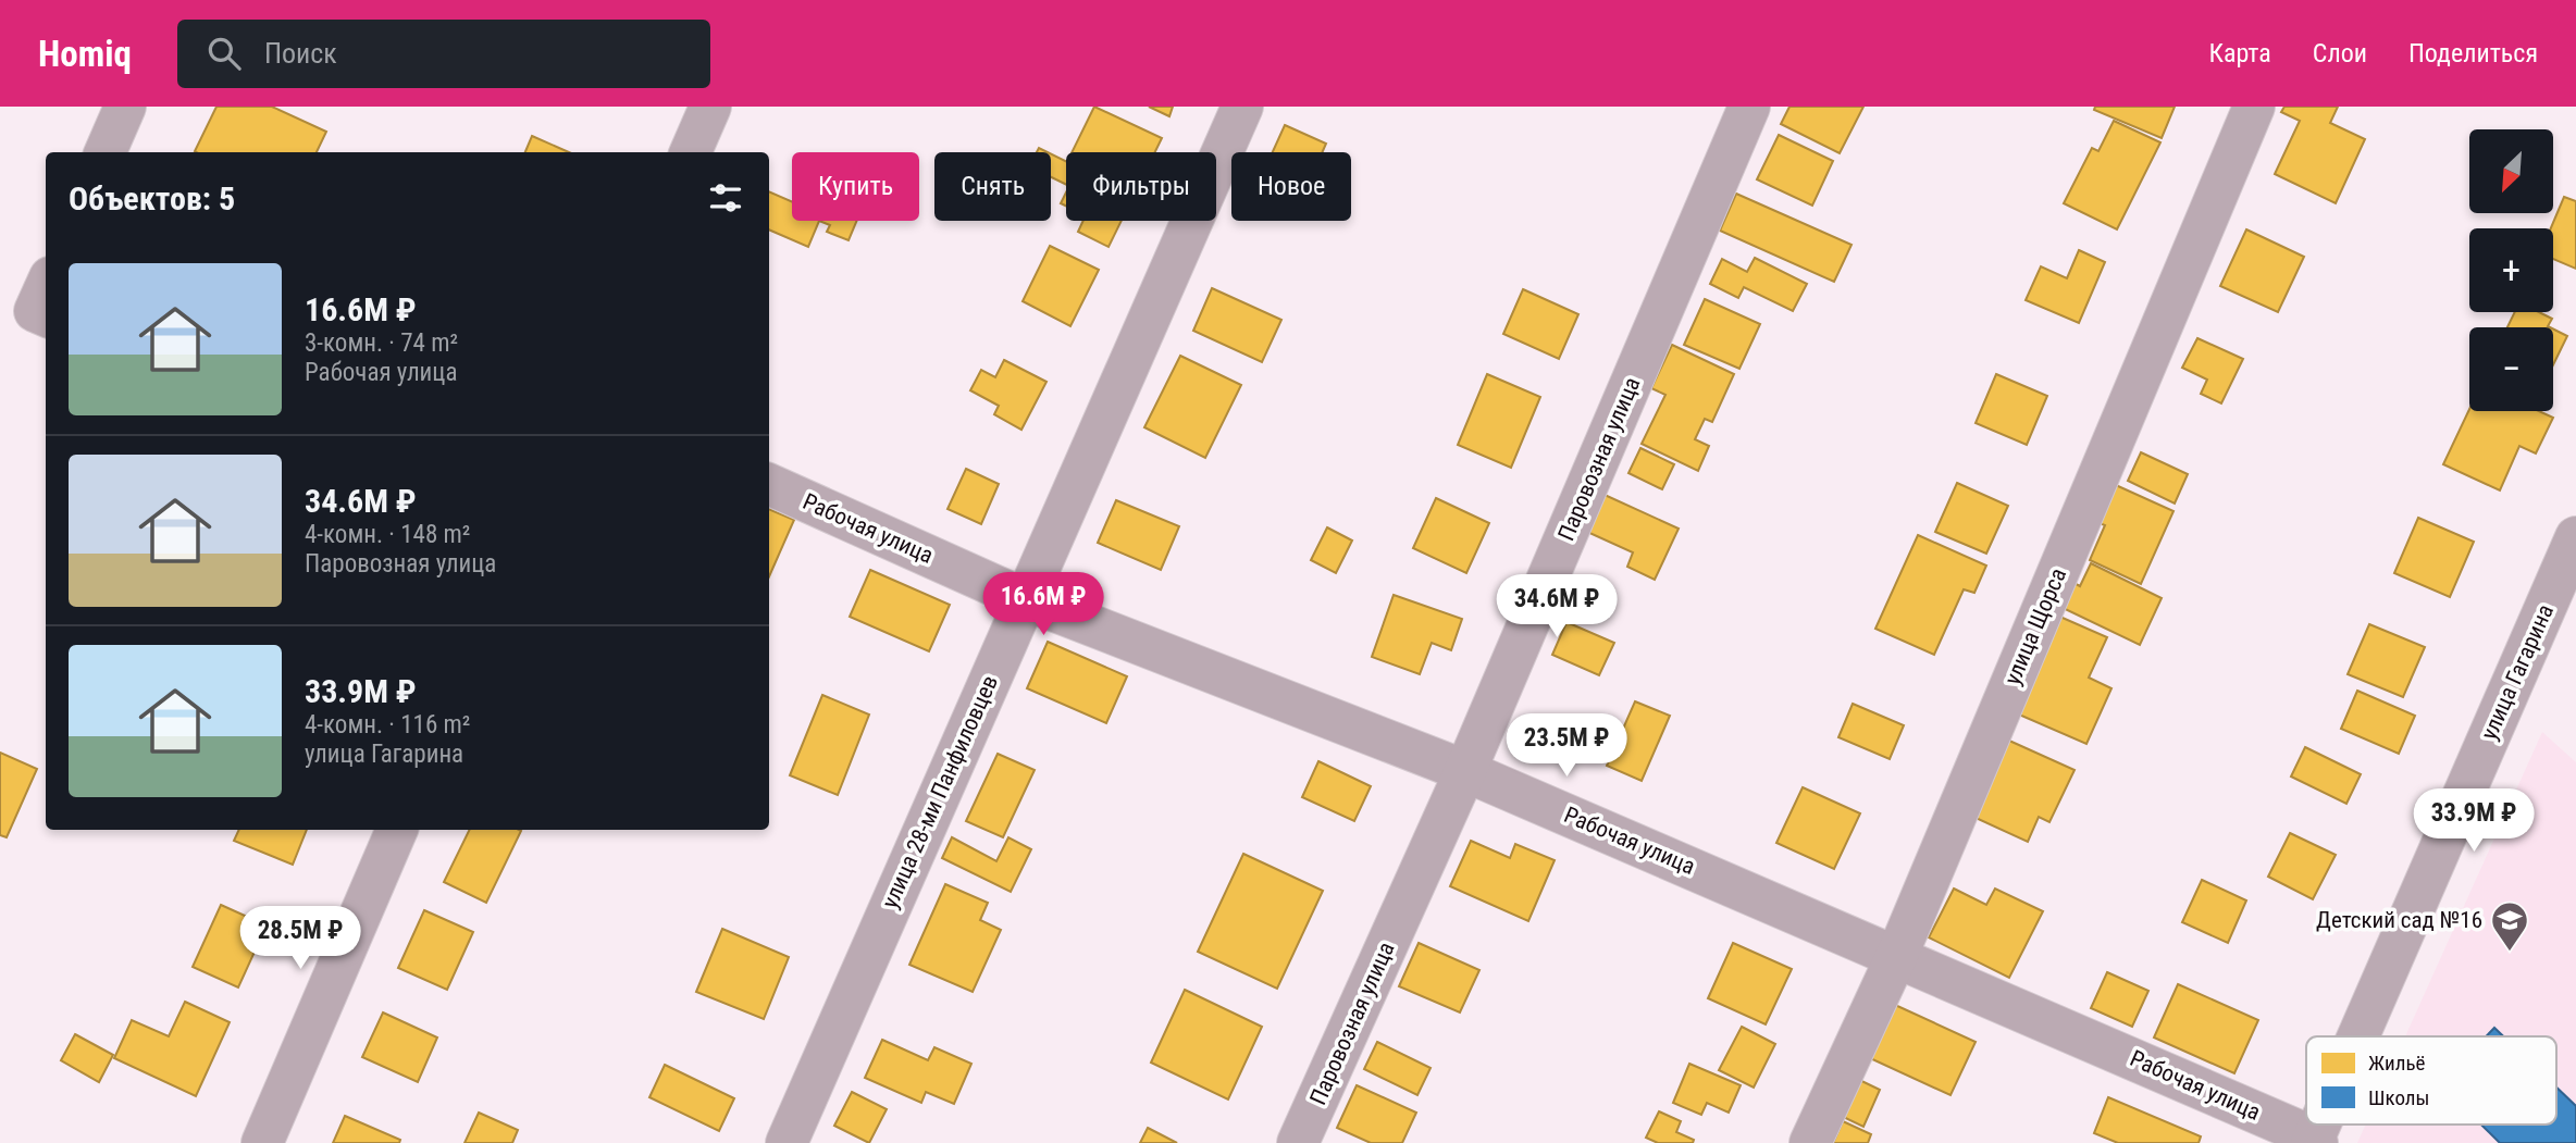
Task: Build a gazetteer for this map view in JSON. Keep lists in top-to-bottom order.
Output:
{
  "streets": {
    "street": [
      "Паровозная улица",
      "Рабочая улица",
      "улица Щорса",
      "улица Гагарина",
      "улица 28-ми Панфиловцев"
    ]
  },
  "crossings": [
    ["Паровозная улица", "Рабочая улица"],
    ["Рабочая улица", "улица Щорса"],
    ["Рабочая улица", "улица 28-ми Панфиловцев"]
  ],
  "places": {
    "school or university": ["Детский сад №16"]
  },
  "legend": ["Жильё", "Школы"],
  "north": "bottom left",
  "page": {
    "header": "Homiq",
    "search": "Поиск",
    "nav": ["Карта", "Слои", "Поделиться"],
    "map_buttons": ["+", "−"],
    "chip": [
      "Купить",
      "Снять",
      "Фильтры",
      "Новое"
    ],
    "heading": "Объектов: 5",
    "list": [
      {
        "name": "16.6M ₽",
        "note": "3-комн. · 74 m² · Рабочая улица"
      },
      {
        "name": "34.6M ₽",
        "note": "4-комн. · 148 m² · Паровозная улица"
      },
      {
        "name": "33.9M ₽",
        "note": "4-комн. · 116 m² · улица Гагарина"
      }
    ],
    "price": [
      "16.6M ₽",
      "34.6M ₽",
      "23.5M ₽",
      "33.9M ₽",
      "28.5M ₽"
    ]
  }
}
